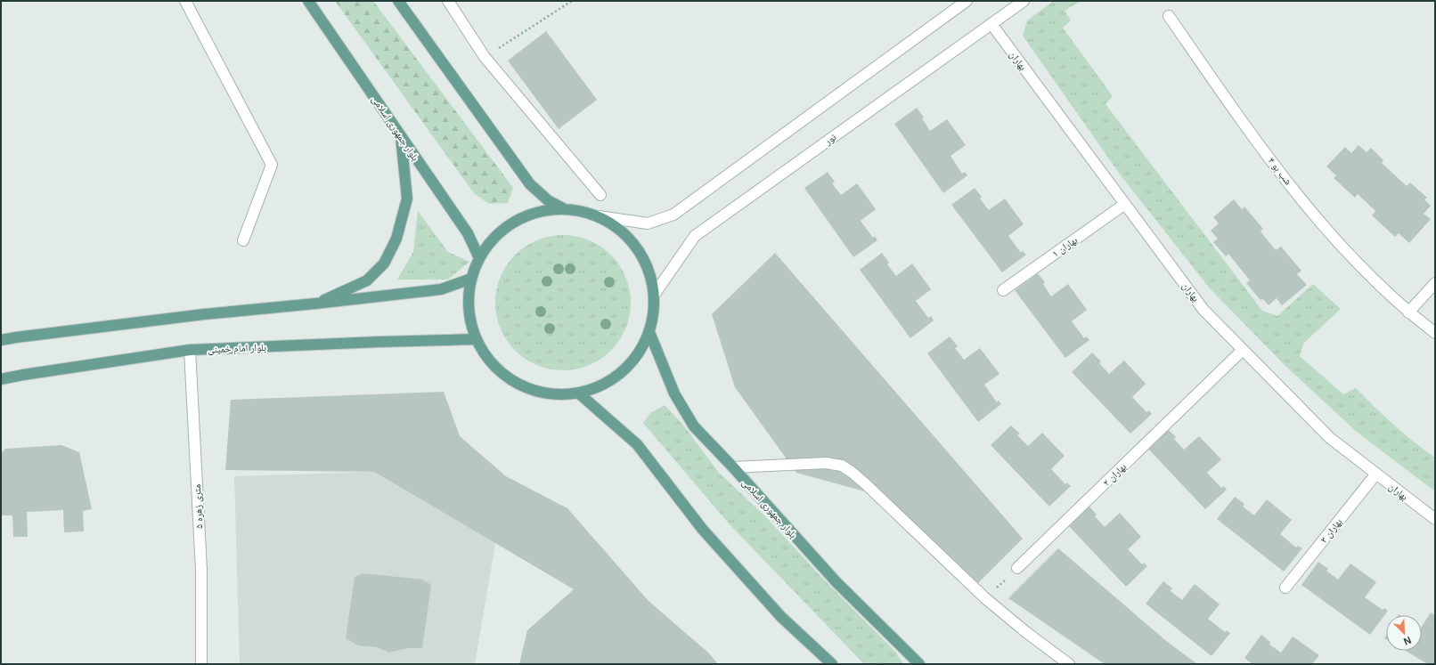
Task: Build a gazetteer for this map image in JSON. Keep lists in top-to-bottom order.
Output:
{
  "streets": {
    "main road": ["بلوار جمهوری اسلامی", "بلوار امام خمینی"],
    "street": [
      "بهاران",
      "نور",
      "شب بو ۴",
      "بهاران ۱",
      "بهاران ۲",
      "۵ متری زهره",
      "بهاران ۳"
    ]
  },
  "crossings": [
    ["بهاران", "نور"],
    ["بهاران", "بهاران ۱"],
    ["بهاران", "بهاران ۲"],
    ["بهاران", "بهاران ۳"],
    ["بلوار امام خمینی", "۵ متری زهره"]
  ],
  "north": "bottom right"
}
